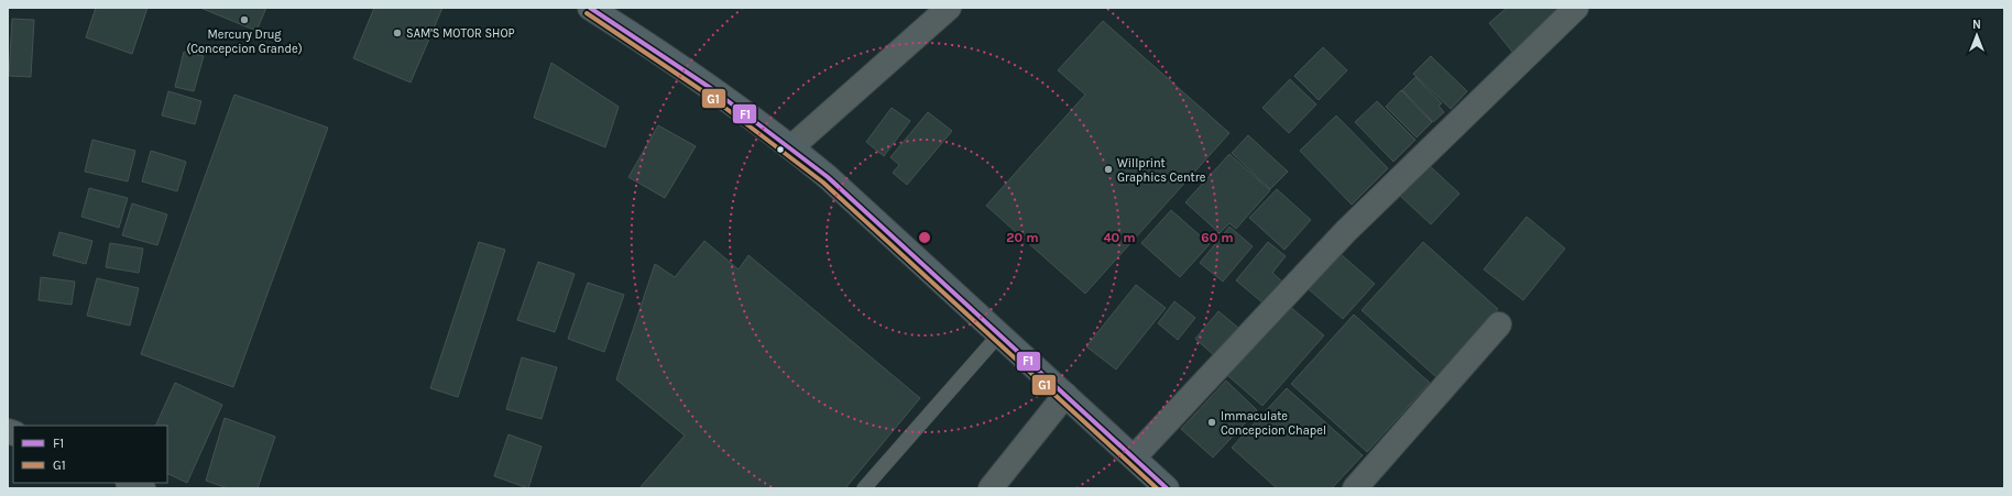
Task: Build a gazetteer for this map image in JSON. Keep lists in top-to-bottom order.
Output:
{
  "places": [
    "Mercury Drug (Concepcion Grande)",
    "SAM'S MOTOR SHOP",
    "Willprint Graphics Centre",
    "Immaculate Concepcion Chapel"
  ],
  "lines": ["transit line F1", "transit line G1"],
  "legend": ["F1", "G1"],
  "north": "top",
  "rings": ["20 m", "40 m", "60 m"]
}
